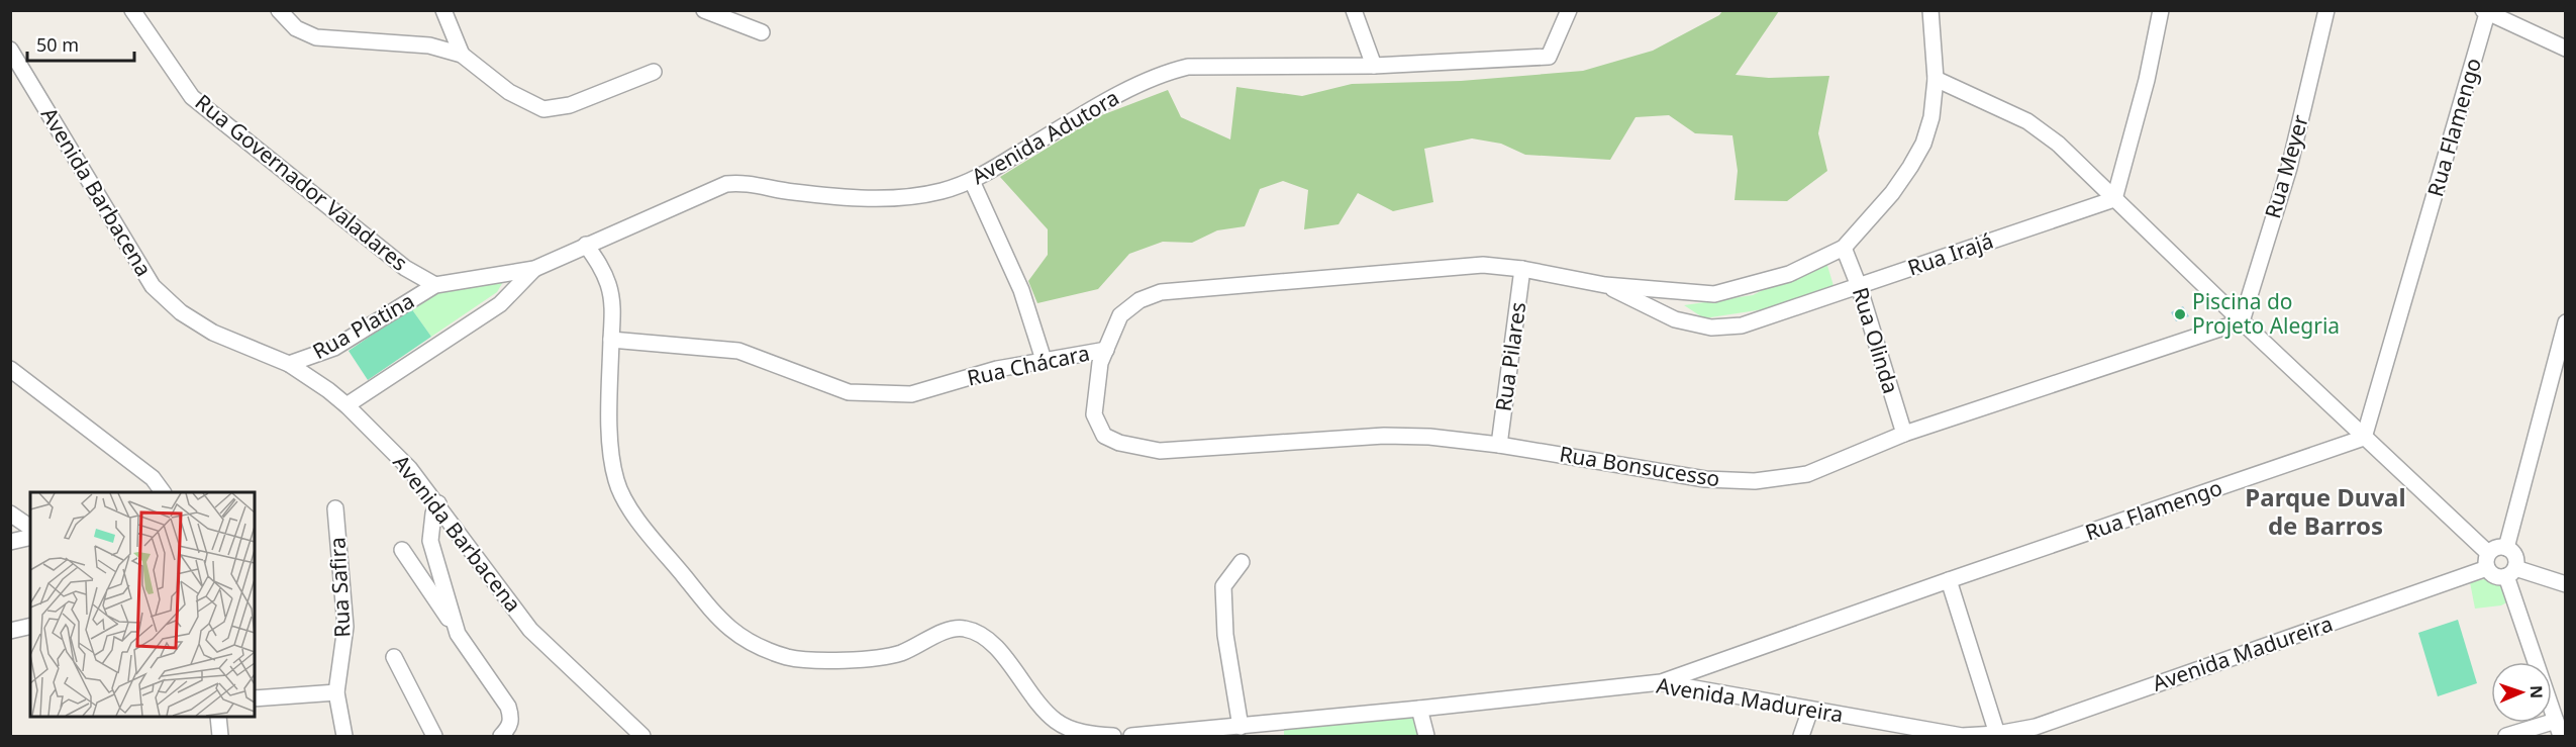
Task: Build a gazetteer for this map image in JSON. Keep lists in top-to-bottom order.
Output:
{
  "streets": {
    "street": [
      "Rua Flamengo",
      "Avenida Adutora",
      "Rua Meyer",
      "Rua Governador Valadares",
      "Avenida Barbacena",
      "Rua Irajá",
      "Rua Platina",
      "Rua Olinda",
      "Rua Pilares",
      "Rua Chácara",
      "Rua Bonsucesso",
      "Rua Safira",
      "Avenida Madureira"
    ]
  },
  "crossings": [
    ["Rua Flamengo", "Avenida Madureira"],
    ["Avenida Adutora", "Rua Governador Valadares"],
    ["Avenida Adutora", "Rua Platina"],
    ["Rua Meyer", "Rua Bonsucesso"],
    ["Rua Governador Valadares", "Rua Platina"],
    ["Avenida Barbacena", "Rua Platina"],
    ["Rua Irajá", "Rua Olinda"],
    ["Rua Irajá", "Rua Chácara"],
    ["Rua Olinda", "Rua Bonsucesso"],
    ["Rua Pilares", "Rua Chácara"],
    ["Rua Pilares", "Rua Bonsucesso"],
    ["Rua Chácara", "Rua Bonsucesso"]
  ],
  "districts": ["Parque Duval de Barros"],
  "places": ["Piscina do Projeto Alegria"],
  "scale_bar": "50 m",
  "north": "right"
}
